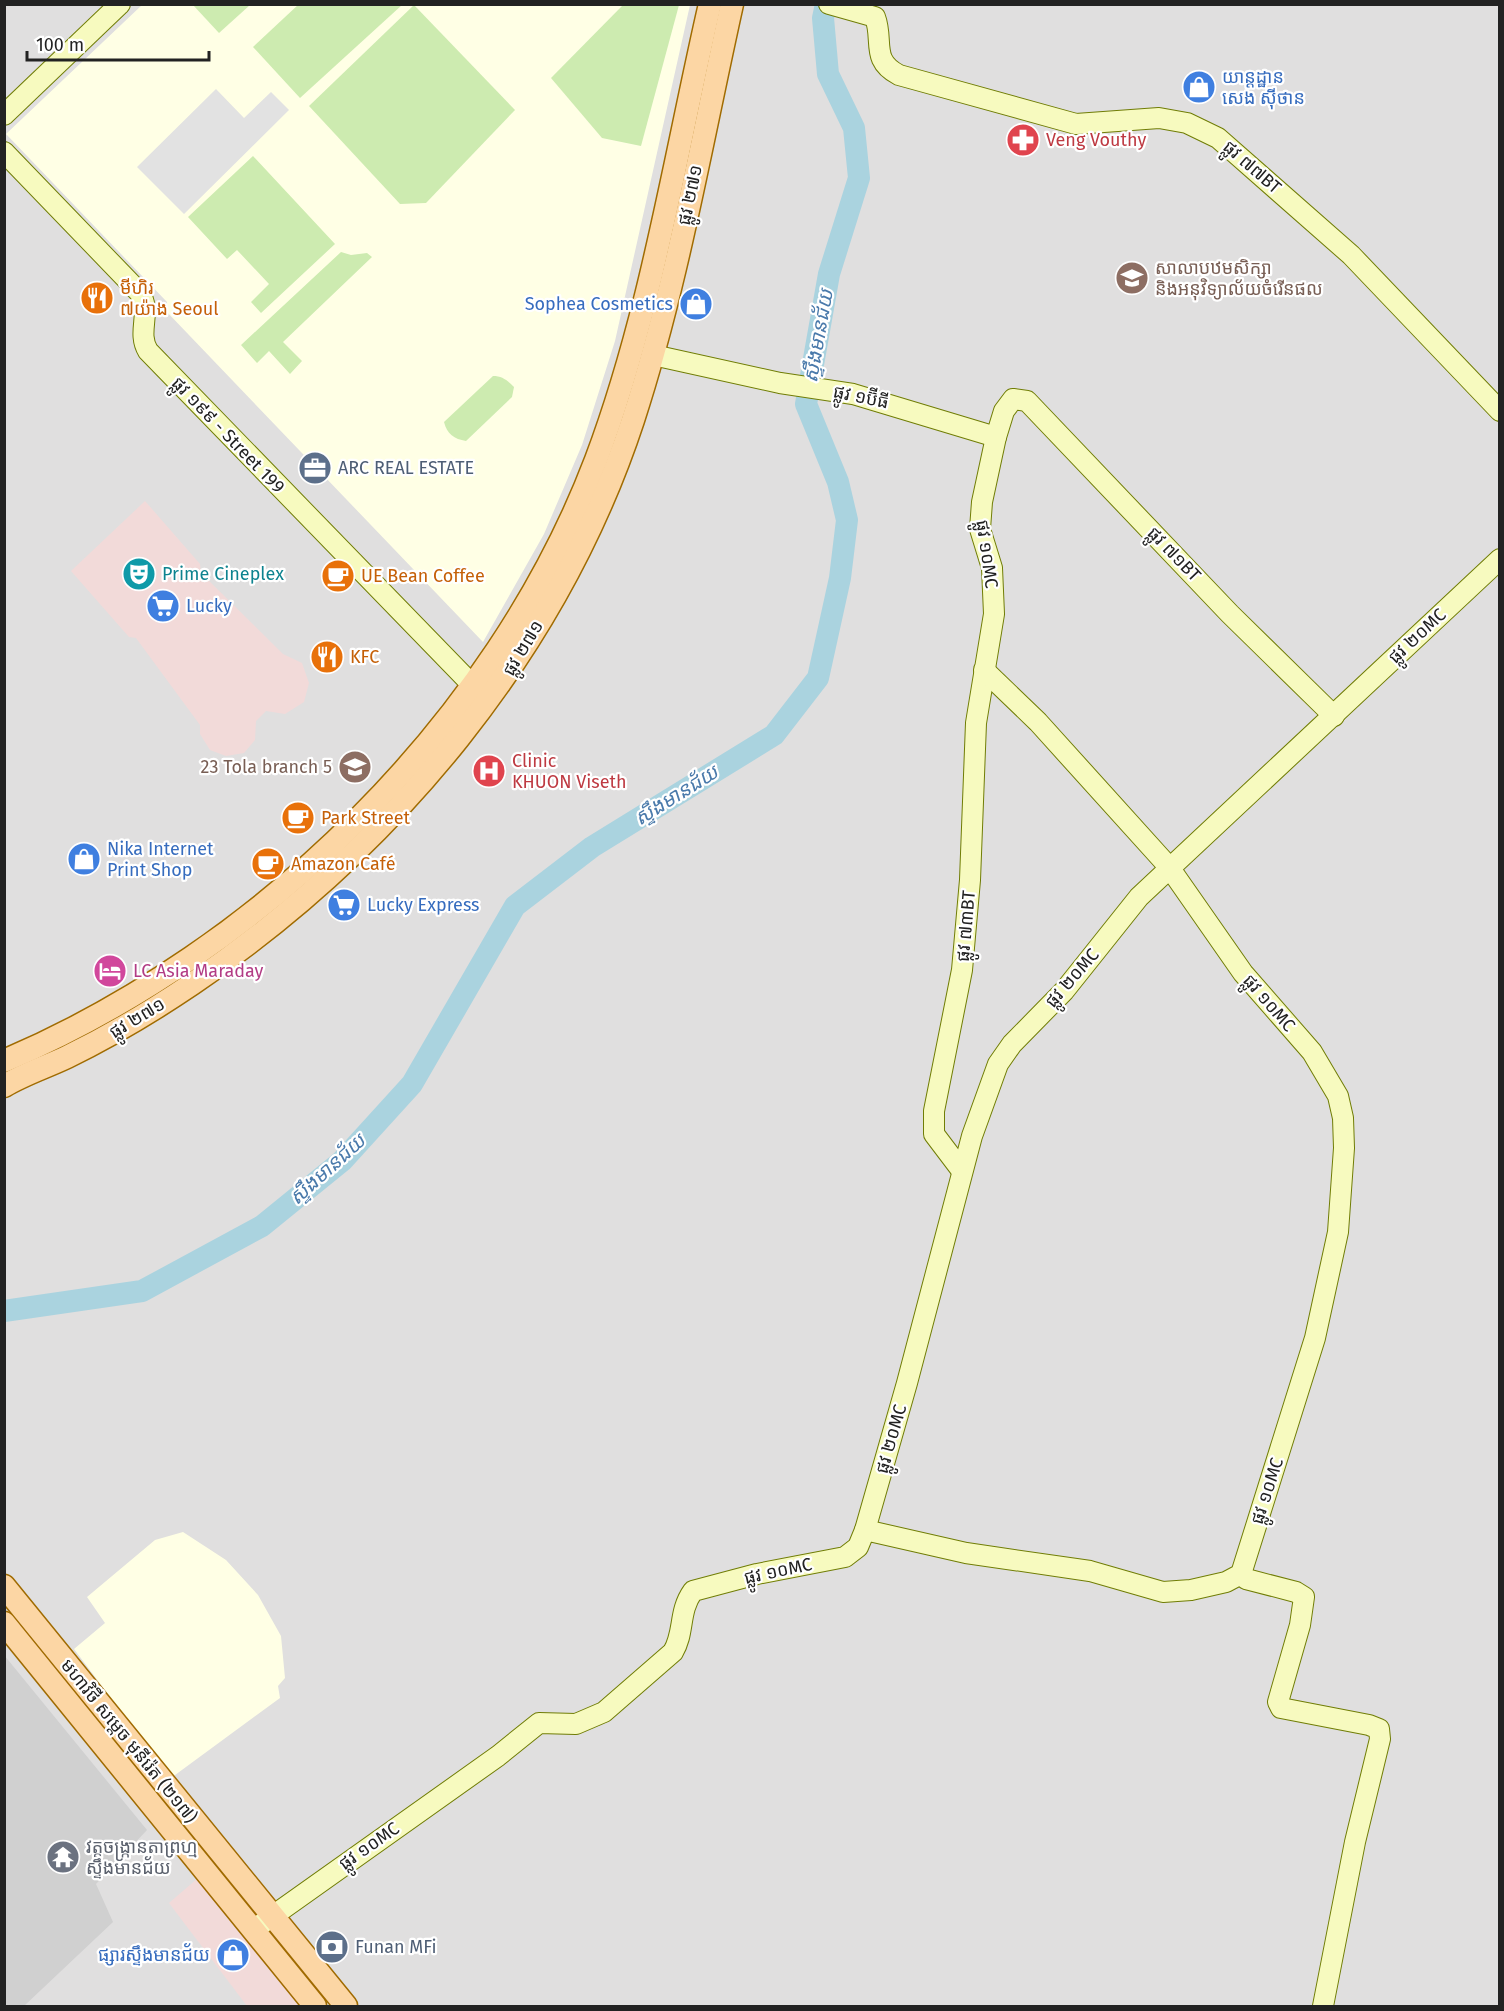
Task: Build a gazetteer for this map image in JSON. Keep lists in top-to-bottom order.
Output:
{
  "streets": {
    "main road": ["ផ្លូវ ២៧១", "មហាវិថី សម្តេច មុនីរ៉េត (២១៧)"],
    "street": [
      "ផ្លូវ ៧៧BT",
      "ផ្លូវ ១ប៊ីធី",
      "ផ្លូវ ១៩៩ - Street 199",
      "ផ្លូវ ១០MC",
      "ផ្លូវ ៧១BT",
      "ផ្លូវ ២០MC",
      "ផ្លូវ ៧៣BT"
    ]
  },
  "crossings": [
    ["ផ្លូវ ២៧១", "ផ្លូវ ១ប៊ីធី"],
    ["ផ្លូវ ២៧១", "ផ្លូវ ១៩៩ - Street 199"],
    ["ផ្លូវ ១ប៊ីធី", "ផ្លូវ ១០MC"],
    ["ផ្លូវ ១០MC", "ផ្លូវ ៧១BT"],
    ["ផ្លូវ ១០MC", "ផ្លូវ ២០MC"],
    ["ផ្លូវ ១០MC", "ផ្លូវ ៧៣BT"],
    ["ផ្លូវ ១០MC", "មហាវិថី សម្តេច មុនីរ៉េត (២១៧)"],
    ["ផ្លូវ ៧១BT", "ផ្លូវ ២០MC"],
    ["ផ្លូវ ២០MC", "ផ្លូវ ៧៣BT"]
  ],
  "water": ["ស្ទឹងមានជ័យ"],
  "places": {
    "shop": [
      "យាន្ដដ្ឋាន សេង ស៊ីថាន",
      "Sophea Cosmetics",
      "Nika Internet Print Shop",
      "ផ្សារស្ទឹងមានជ័យ"
    ],
    "pharmacy": ["Veng Vouthy"],
    "school or university": ["សាលាបឋមសិក្សា និងអនុវិទ្យាល័យចំរើនផល", "23 Tola branch 5"],
    "restaurant": ["មីហិរ ៧យ៉ាង Seoul", "KFC"],
    "office": ["ARC REAL ESTATE"],
    "theatre": ["Prime Cineplex"],
    "cafe": ["UE Bean Coffee", "Park Street", "Amazon Café"],
    "supermarket": ["Lucky", "Lucky Express"],
    "hospital": ["Clinic KHUON Viseth"],
    "hotel": ["LC Asia Maraday"],
    "temple": ["វត្តចង្ក្រានតាព្រហ្ម ស្ទឹងមានជ័យ"],
    "bank": ["Funan MFi"]
  },
  "scale_bar": "100 m"
}
